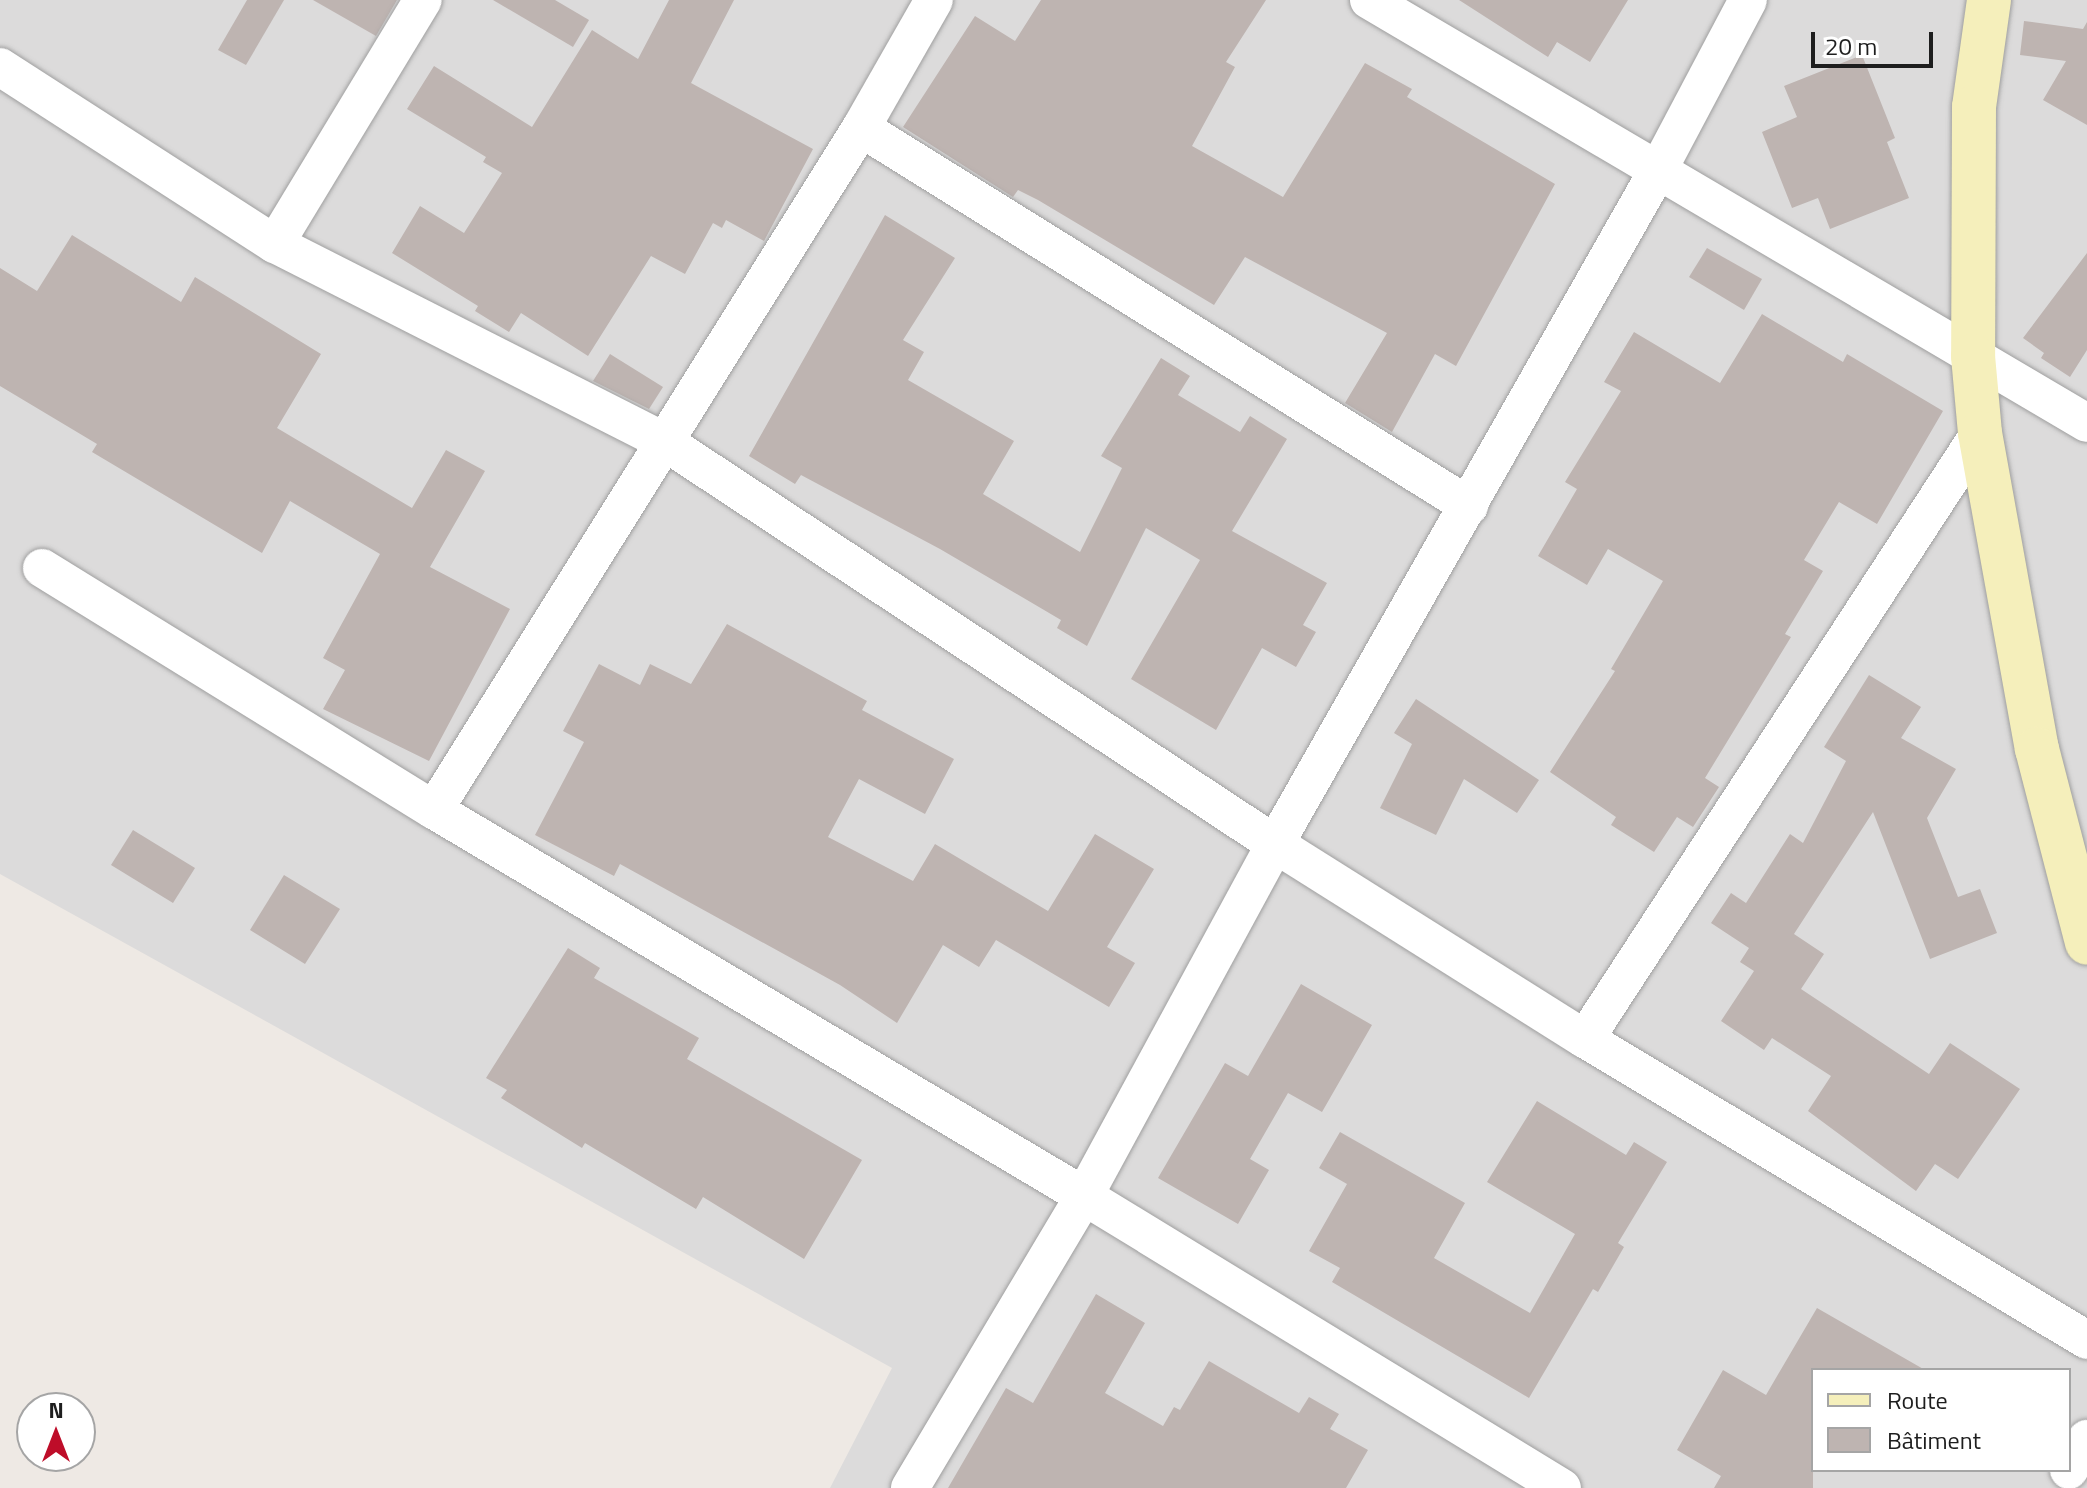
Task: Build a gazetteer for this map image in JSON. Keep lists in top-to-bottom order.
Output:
{
  "legend": ["Route", "Bâtiment"],
  "scale_bar": "20 m",
  "north": "top"
}
